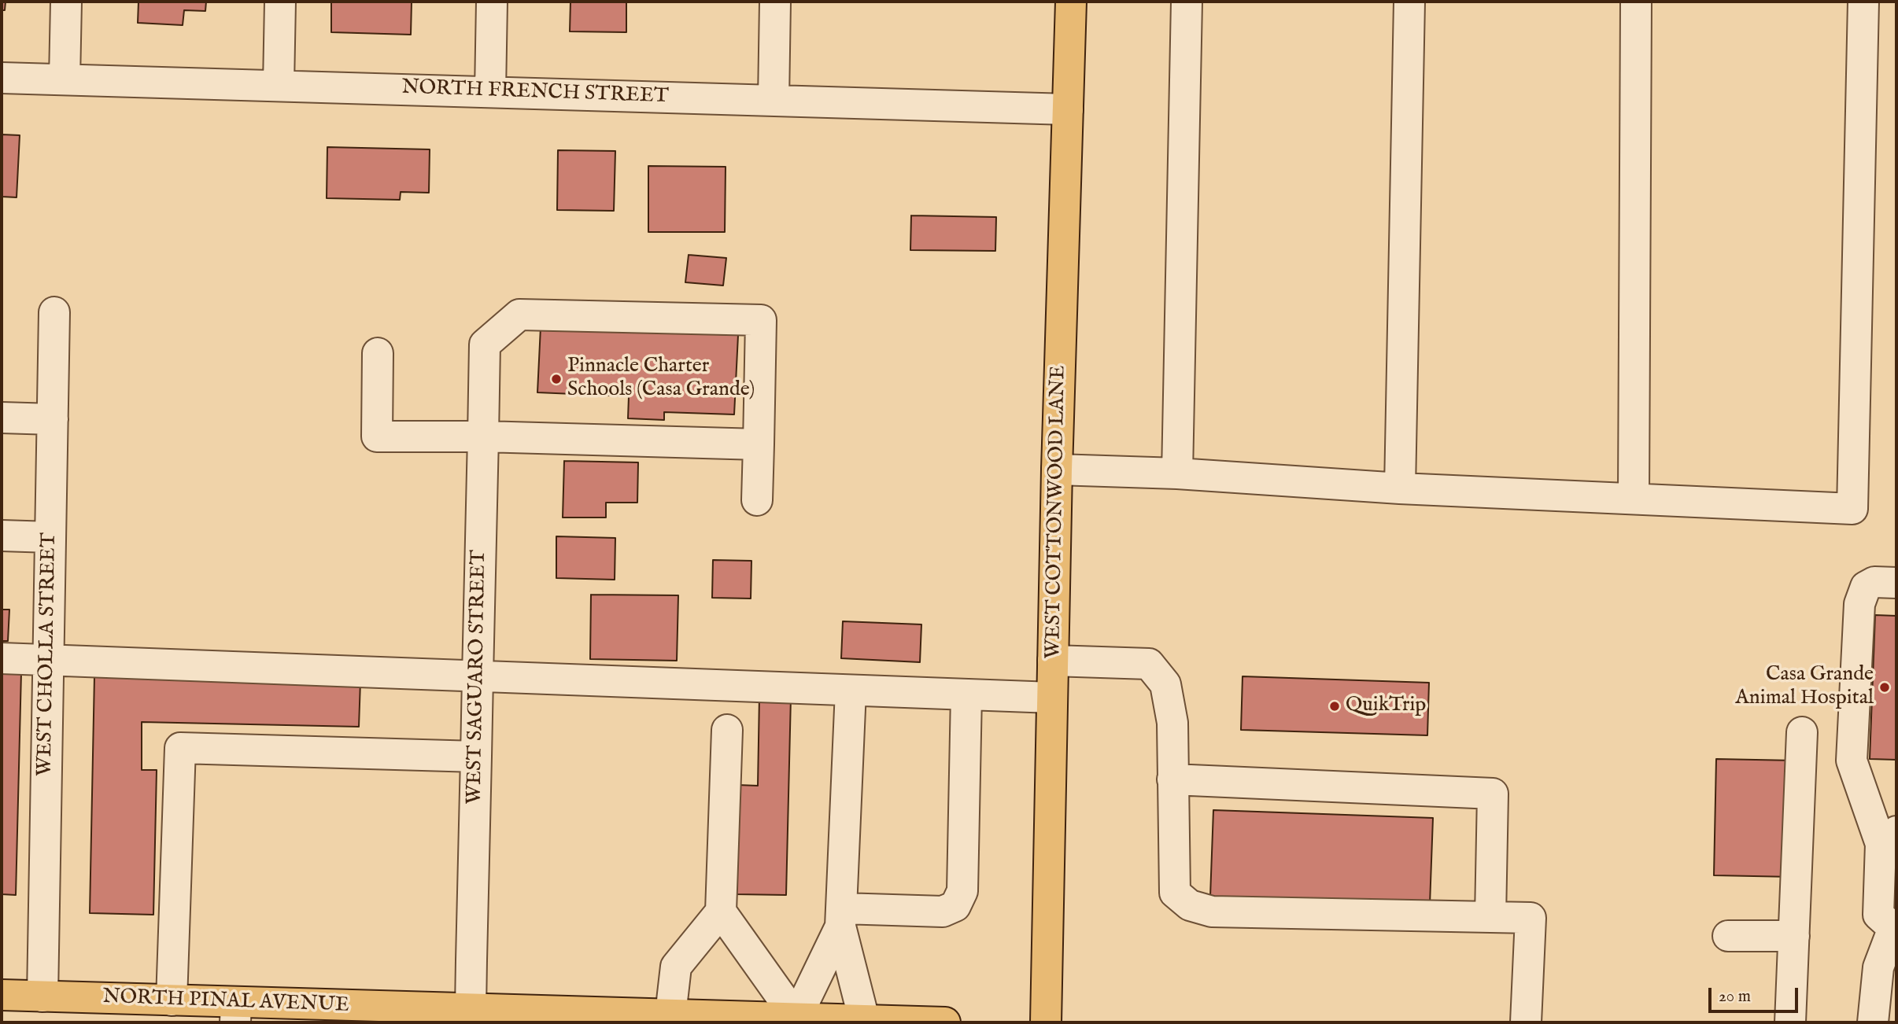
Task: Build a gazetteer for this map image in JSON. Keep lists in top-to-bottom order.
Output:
{
  "streets": {
    "main road": ["WEST COTTONWOOD LANE", "NORTH PINAL AVENUE"],
    "street": ["NORTH FRENCH STREET", "WEST CHOLLA STREET", "WEST SAGUARO STREET"]
  },
  "crossings": [
    ["NORTH FRENCH STREET", "WEST COTTONWOOD LANE"],
    ["WEST CHOLLA STREET", "NORTH PINAL AVENUE"],
    ["WEST SAGUARO STREET", "NORTH PINAL AVENUE"]
  ],
  "places": ["Pinnacle Charter Schools (Casa Grande)", "Casa Grande Animal Hospital", "QuikTrip"],
  "scale_bar": "20 m"
}
